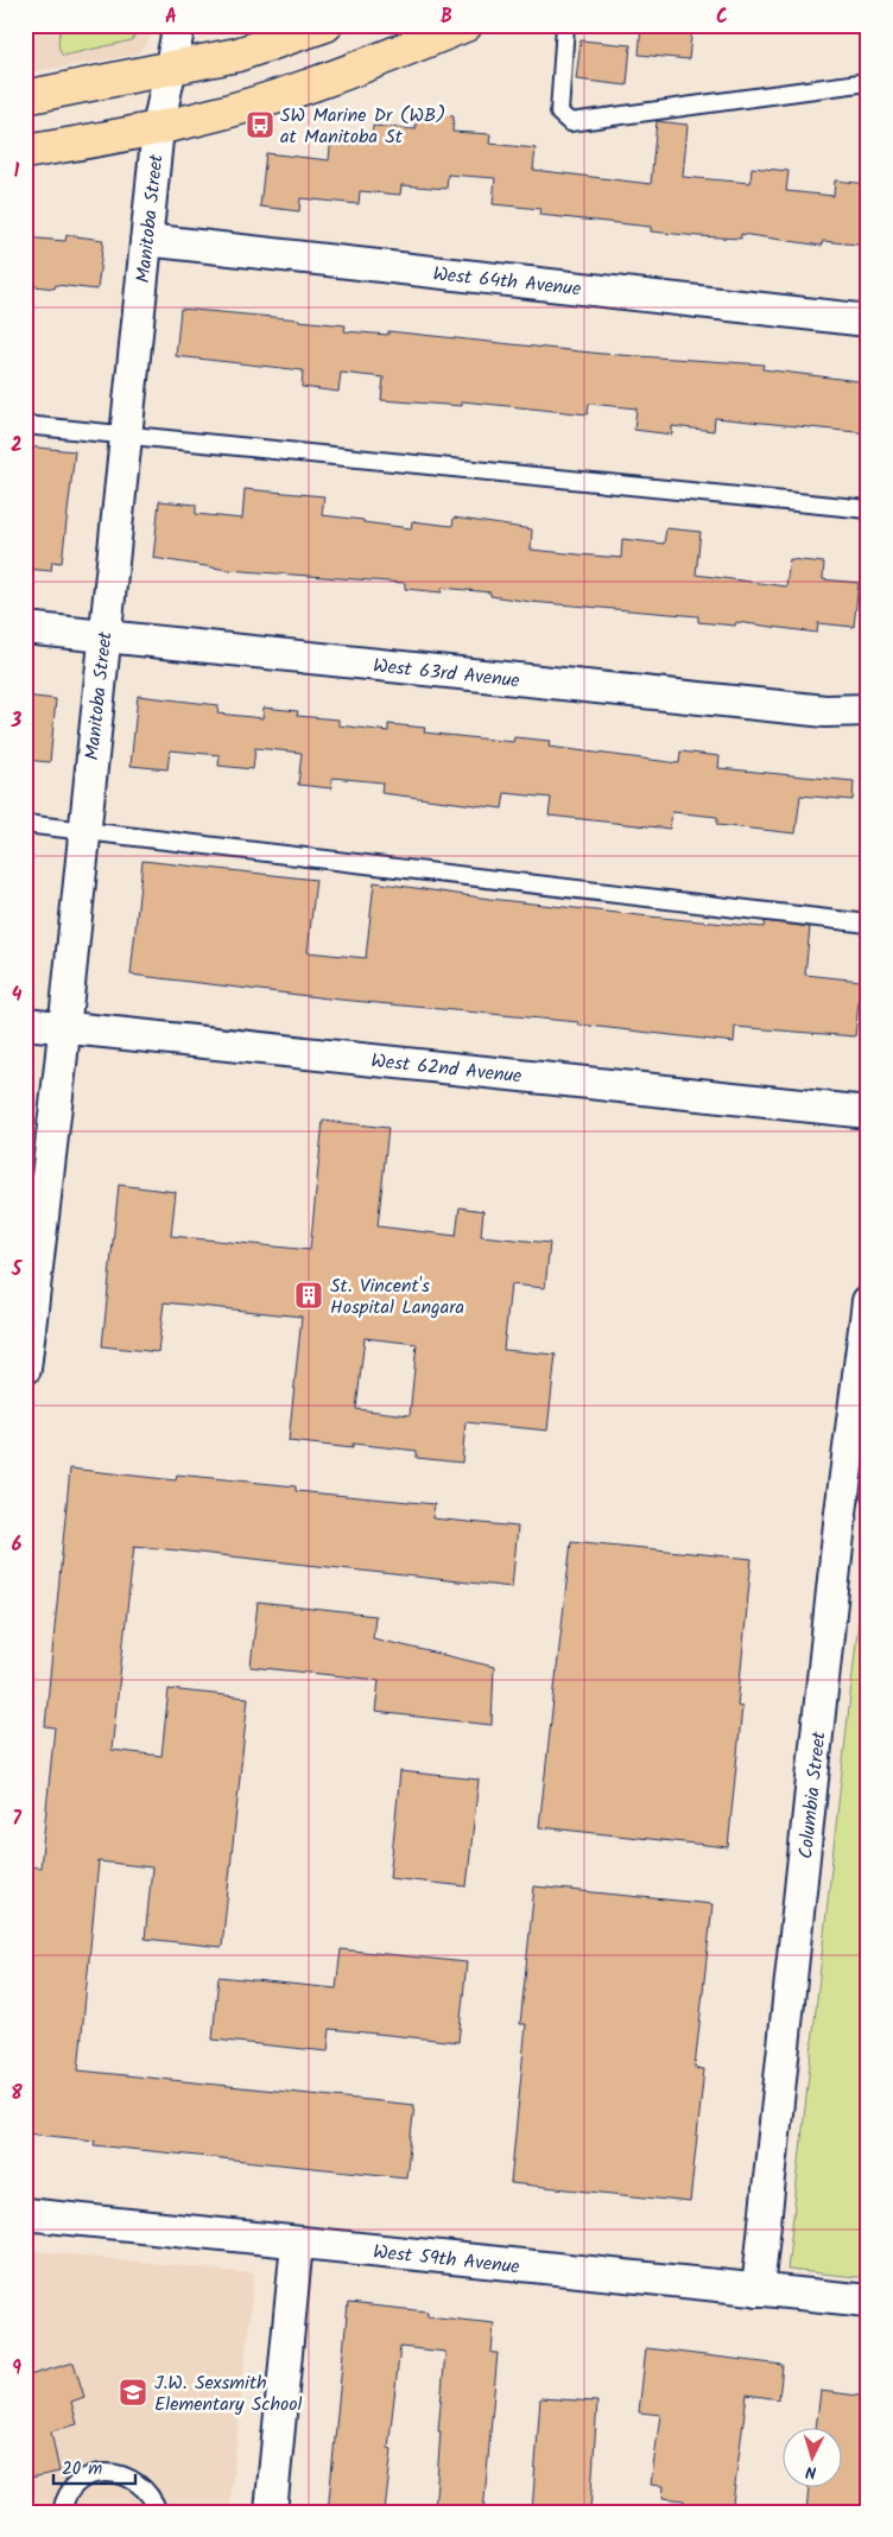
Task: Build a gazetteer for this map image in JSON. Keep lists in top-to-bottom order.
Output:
{
  "streets": {
    "street": [
      "Manitoba Street",
      "West 64th Avenue",
      "West 63rd Avenue",
      "West 62nd Avenue",
      "Columbia Street",
      "West 59th Avenue"
    ]
  },
  "crossings": [
    ["Manitoba Street", "West 64th Avenue"],
    ["Manitoba Street", "West 63rd Avenue"],
    ["Manitoba Street", "West 62nd Avenue"],
    ["Columbia Street", "West 59th Avenue"]
  ],
  "places": {
    "bus stop": ["SW Marine Dr (WB) at Manitoba St"],
    "building": ["St. Vincent's Hospital Langara"],
    "school or university": ["J.W. Sexsmith Elementary School"]
  },
  "scale_bar": "20 m",
  "north": "bottom",
  "grid": {
    "columns": ["A", "B", "C"],
    "rows": [
      "1",
      "2",
      "3",
      "4",
      "5",
      "6",
      "7",
      "8",
      "9"
    ]
  }
}
